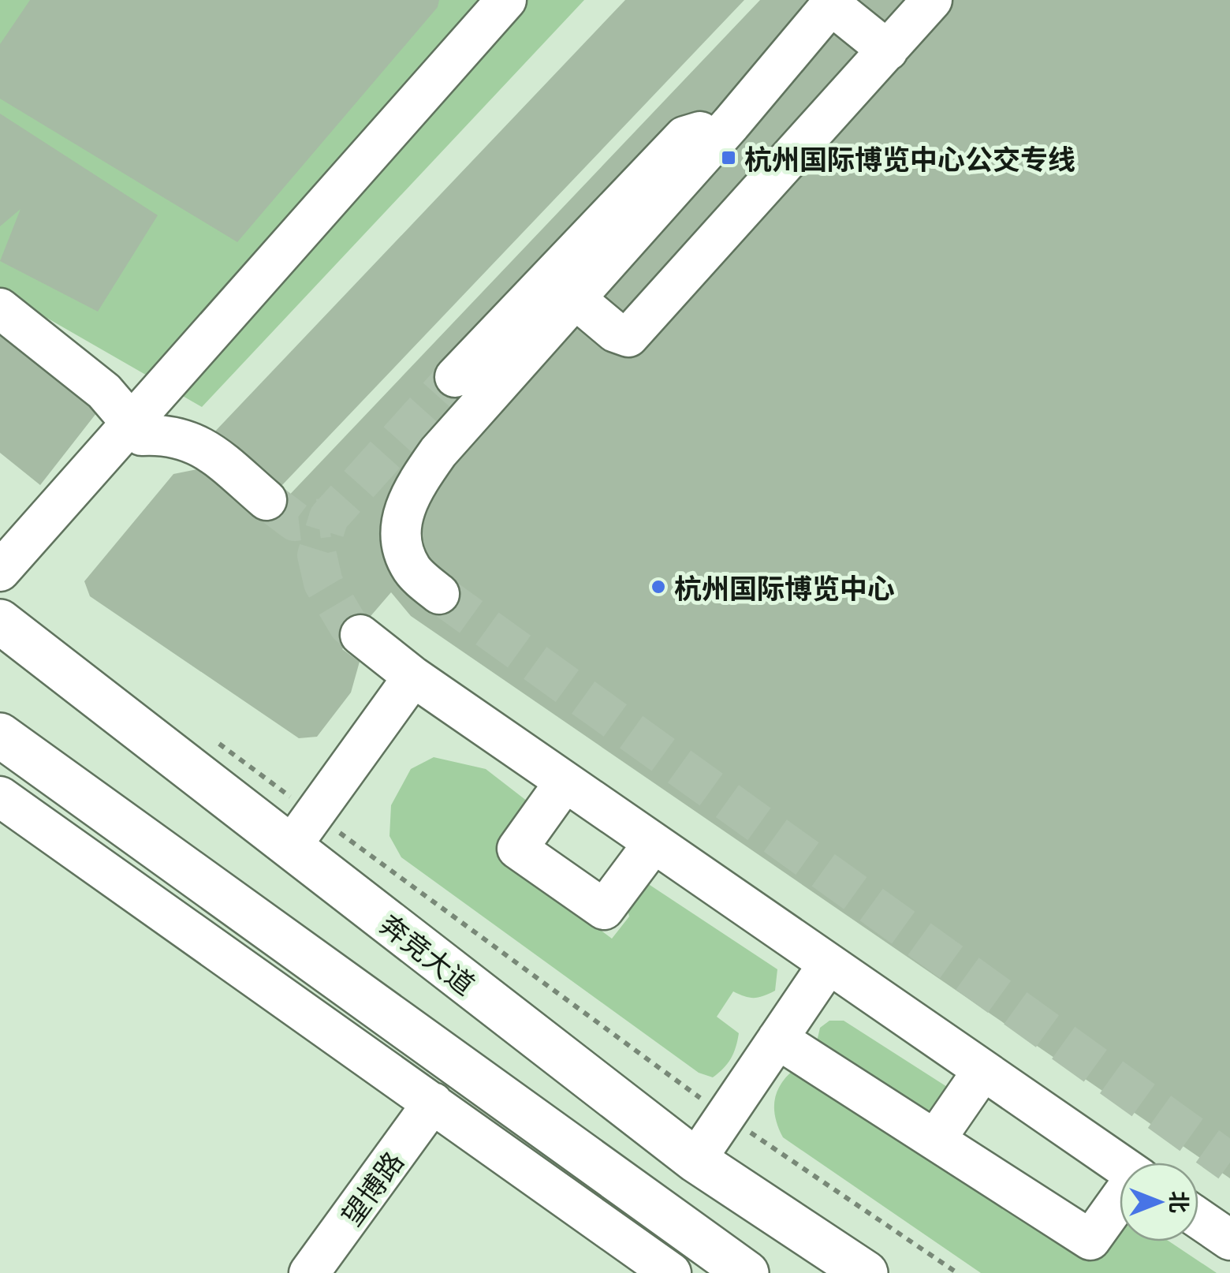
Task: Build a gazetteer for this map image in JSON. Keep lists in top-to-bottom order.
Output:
{
  "streets": {
    "main road": ["奔竞大道"],
    "street": ["望博路"]
  },
  "places": {
    "transit": ["杭州国际博览中心公交专线"],
    "other": ["杭州国际博览中心"]
  },
  "north": "right"
}
